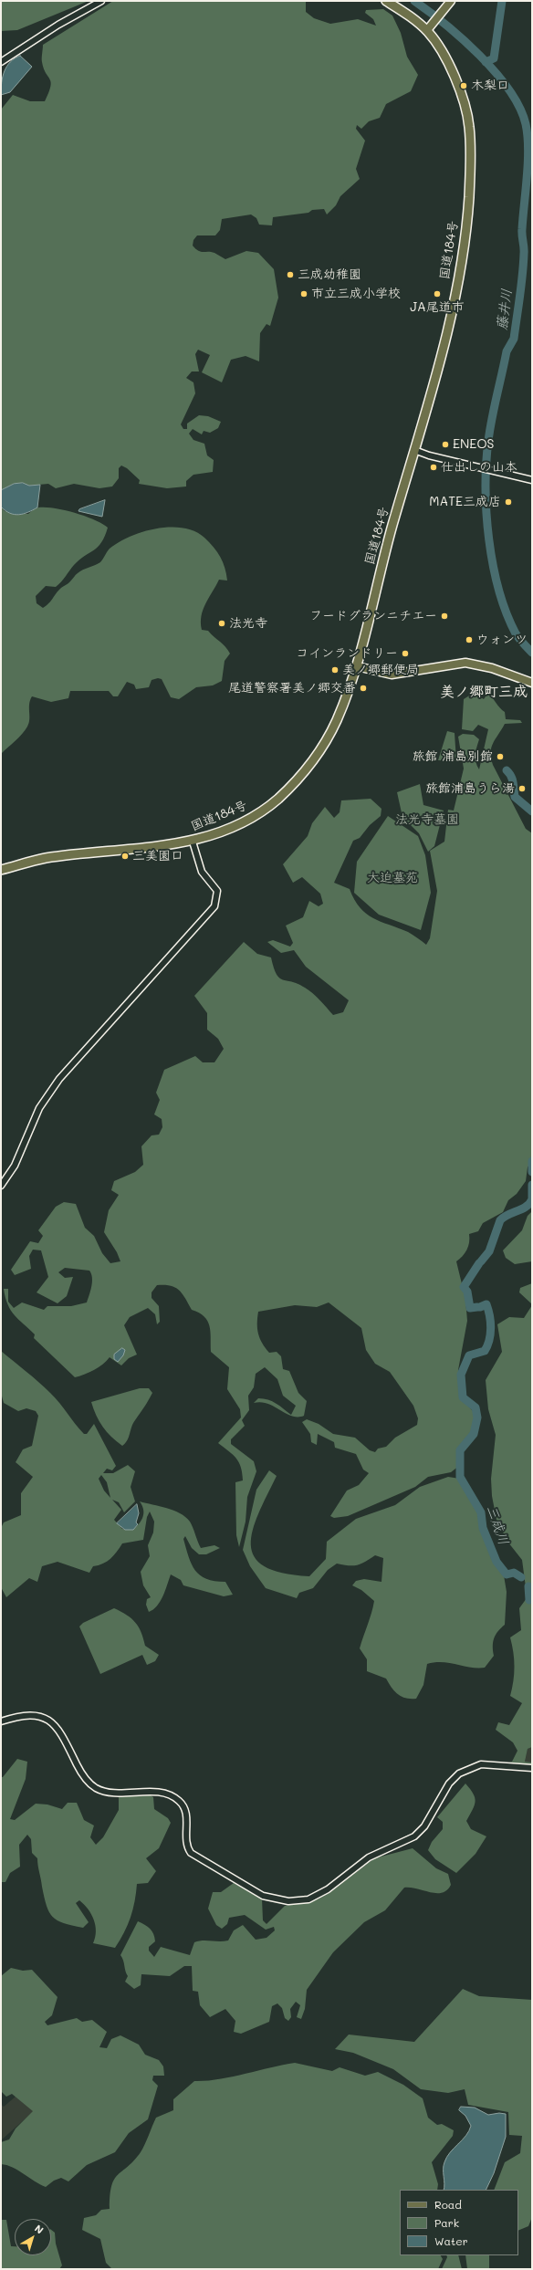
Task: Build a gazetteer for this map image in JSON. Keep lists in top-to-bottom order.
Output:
{
  "streets": {
    "highway": ["国道184号"]
  },
  "districts": ["美ノ郷町三成"],
  "water": ["藤井川", "三成川"],
  "parks": ["法光寺墓園", "大迫墓苑"],
  "places": [
    "木梨口",
    "三成幼稚園",
    "市立三成小学校",
    "JA尾道市",
    "ENEOS",
    "仕出しの山本",
    "MATE三成店",
    "フードグランニチエー",
    "法光寺",
    "ウォンツ",
    "コインランドリー",
    "美ノ郷郵便局",
    "尾道警察署美ノ郷交番",
    "旅館 浦島別館",
    "旅館浦島うら湯",
    "三美園口"
  ],
  "legend": ["Road", "Park", "Water"],
  "north": "top right"
}
